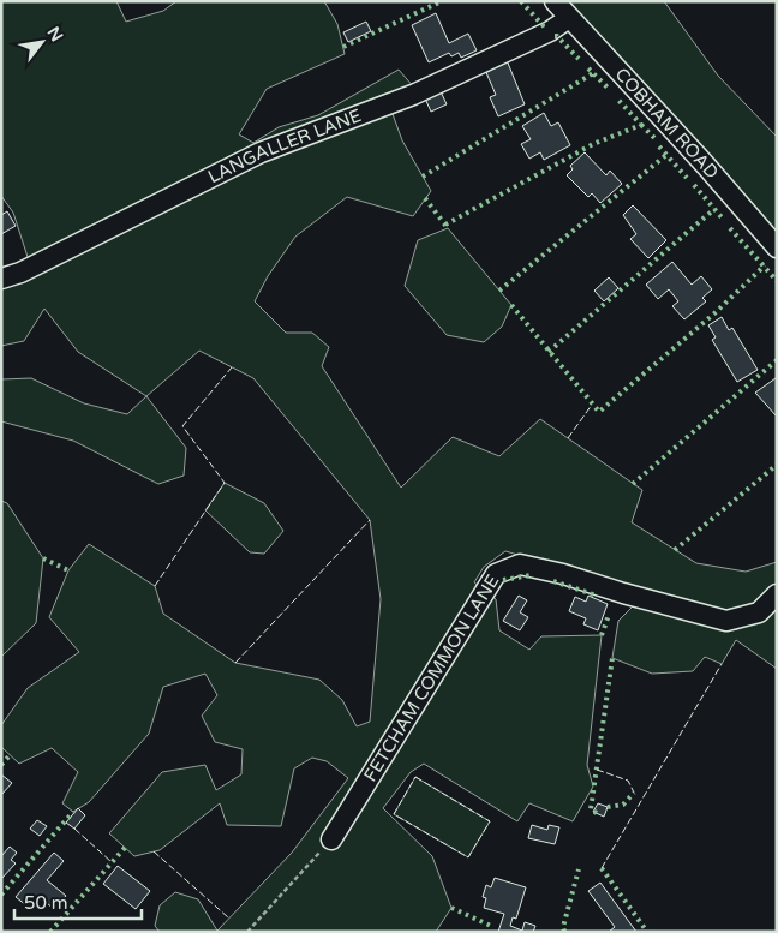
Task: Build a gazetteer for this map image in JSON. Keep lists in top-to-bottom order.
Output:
{
  "streets": {
    "street": ["COBHAM ROAD", "LANGALLER LANE", "FETCHAM COMMON LANE"]
  },
  "crossings": [
    ["COBHAM ROAD", "LANGALLER LANE"]
  ],
  "scale_bar": "50 m",
  "north": "top right"
}
